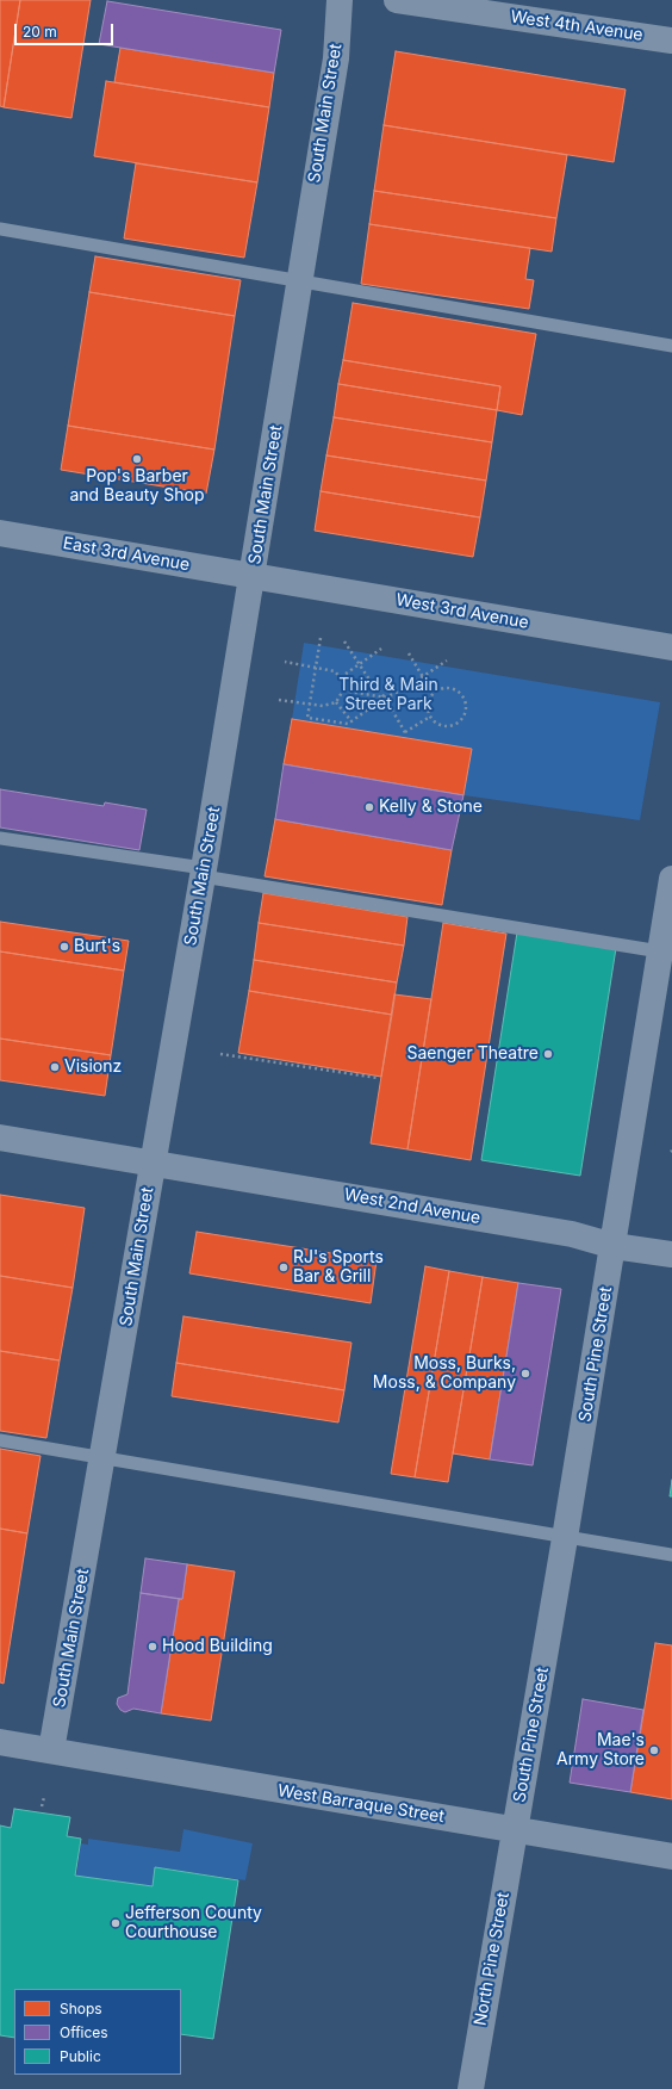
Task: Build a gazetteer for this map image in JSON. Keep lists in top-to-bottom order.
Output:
{
  "streets": {
    "street": [
      "West 4th Avenue",
      "South Main Street",
      "East 3rd Avenue",
      "West 3rd Avenue",
      "West 2nd Avenue",
      "South Pine Street",
      "West Barraque Street",
      "North Pine Street"
    ]
  },
  "crossings": [
    ["South Main Street", "East 3rd Avenue"],
    ["South Main Street", "West 3rd Avenue"],
    ["South Main Street", "West 2nd Avenue"],
    ["South Main Street", "West Barraque Street"],
    ["East 3rd Avenue", "West 3rd Avenue"],
    ["West 2nd Avenue", "South Pine Street"],
    ["South Pine Street", "West Barraque Street"],
    ["South Pine Street", "North Pine Street"],
    ["West Barraque Street", "North Pine Street"]
  ],
  "parks": ["Third & Main Street Park"],
  "places": [
    "Pop's Barber and Beauty Shop",
    "Kelly & Stone",
    "Burt's",
    "Saenger Theatre",
    "Visionz",
    "RJ's Sports Bar & Grill",
    "Moss, Burks, Moss, & Company",
    "Hood Building",
    "Mae's Army Store",
    "Jefferson County Courthouse"
  ],
  "legend": ["Shops", "Offices", "Public"],
  "scale_bar": "20 m"
}
